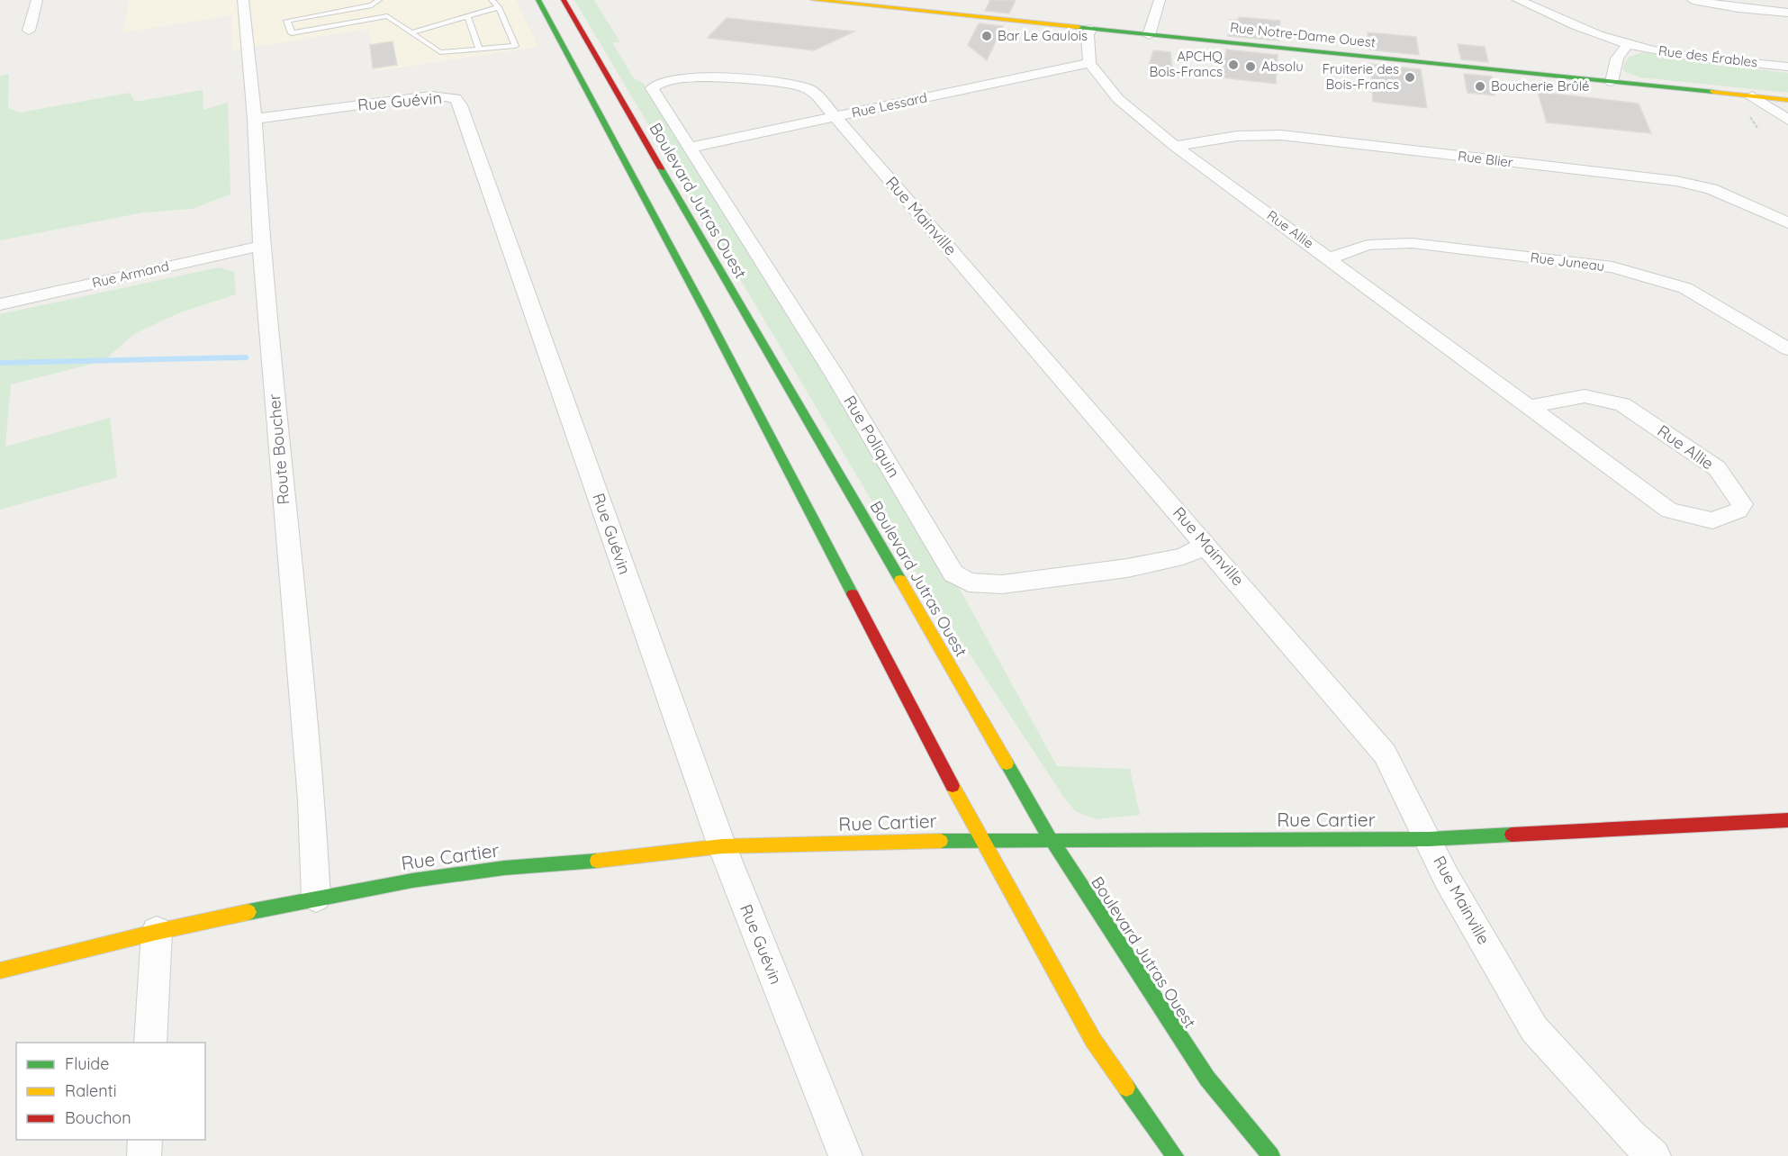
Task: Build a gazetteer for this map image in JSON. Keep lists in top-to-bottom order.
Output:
{
  "streets": {
    "main road": ["Rue Notre-Dame Ouest", "Boulevard Jutras Ouest", "Rue Cartier"],
    "street": [
      "Rue des Érables",
      "Rue Guévin",
      "Rue Lessard",
      "Rue Blier",
      "Rue Mainville",
      "Rue Allie",
      "Rue Juneau",
      "Rue Armand",
      "Rue Poliquin",
      "Route Boucher"
    ]
  },
  "crossings": [
    ["Rue Guévin", "Route Boucher"],
    ["Rue Guévin", "Rue Cartier"],
    ["Rue Lessard", "Rue Mainville"],
    ["Rue Lessard", "Rue Allie"],
    ["Rue Lessard", "Rue Poliquin"],
    ["Rue Blier", "Rue Allie"],
    ["Boulevard Jutras Ouest", "Rue Cartier"],
    ["Rue Mainville", "Rue Poliquin"],
    ["Rue Mainville", "Rue Cartier"],
    ["Rue Allie", "Rue Juneau"],
    ["Rue Armand", "Route Boucher"],
    ["Route Boucher", "Rue Cartier"]
  ],
  "places": [
    "Bar Le Gaulois",
    "APCHQ Bois-Francs",
    "Absolu",
    "Fruiterie des Bois-Francs",
    "Boucherie Brûlé"
  ],
  "legend": ["Fluide", "Ralenti", "Bouchon"]
}
